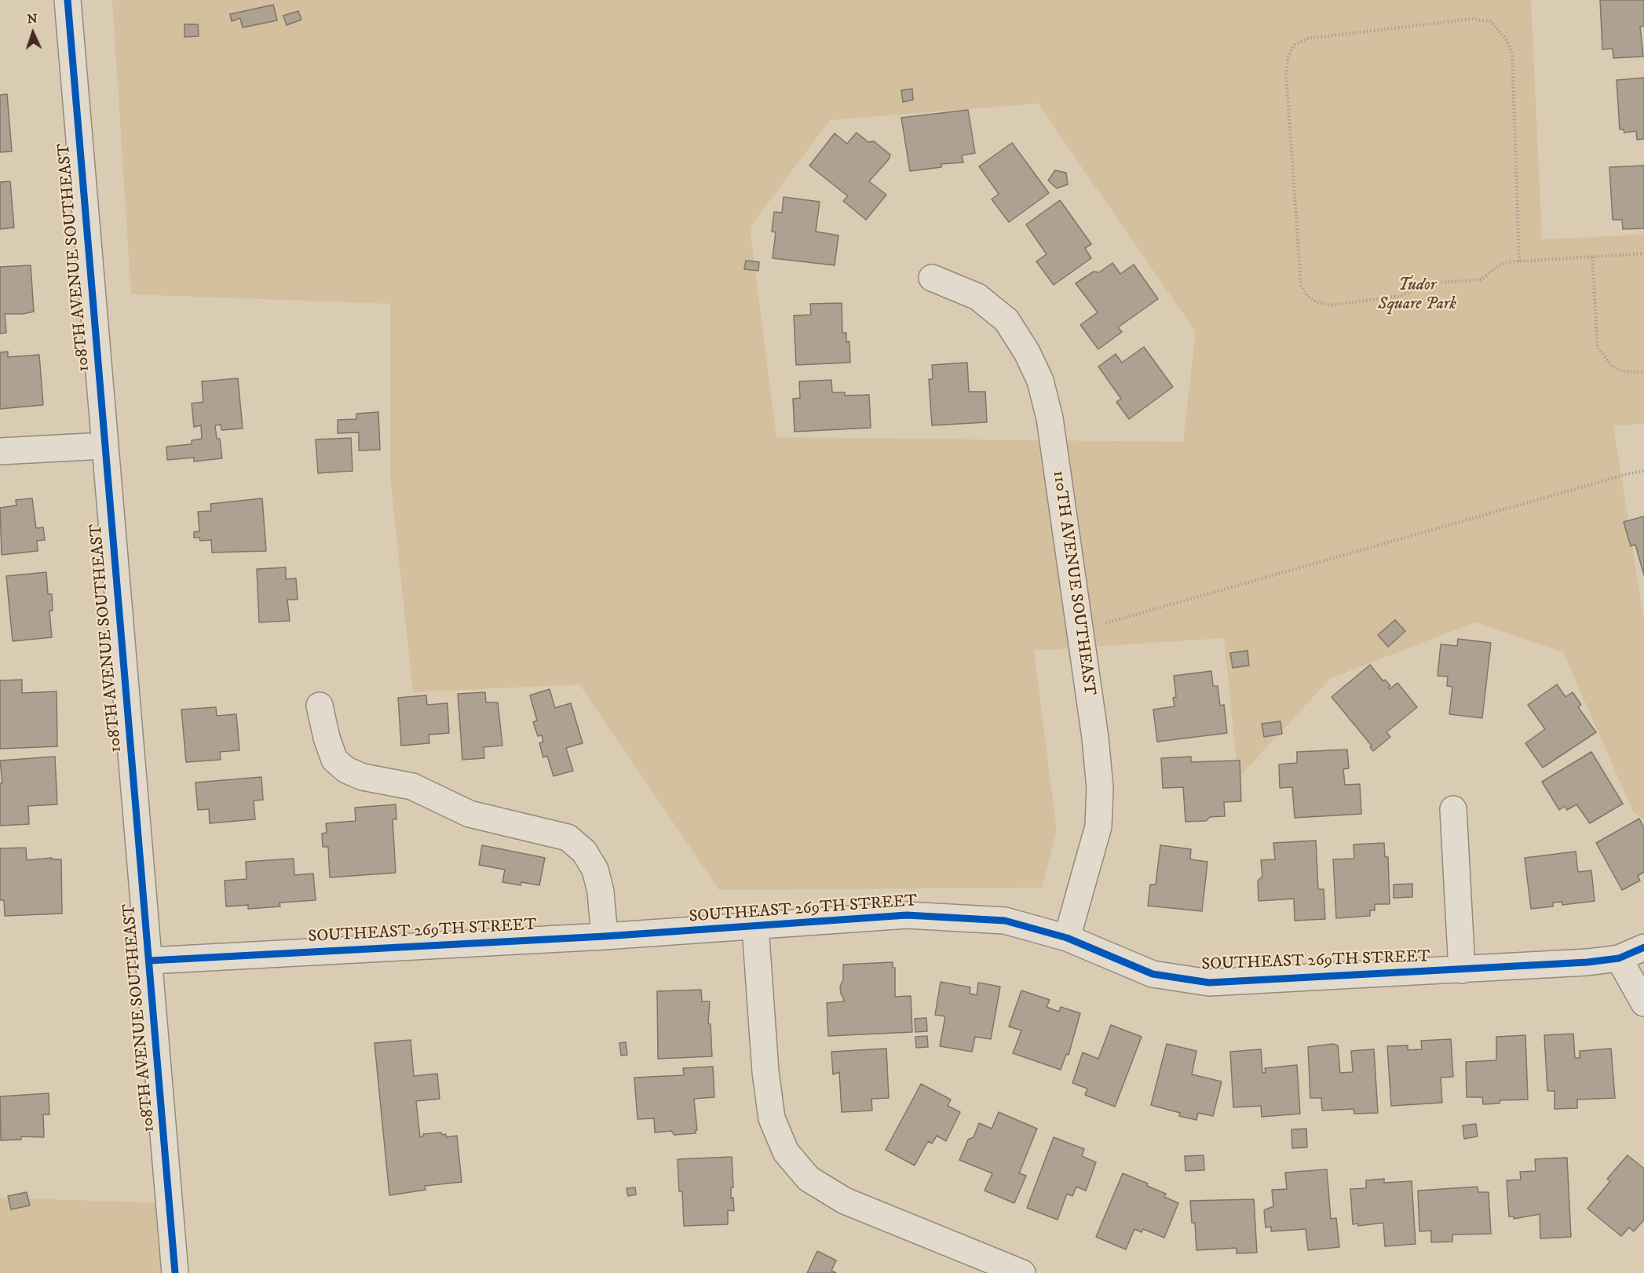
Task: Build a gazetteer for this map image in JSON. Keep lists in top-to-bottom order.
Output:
{
  "streets": {
    "street": ["108TH AVENUE SOUTHEAST", "110TH AVENUE SOUTHEAST", "SOUTHEAST 269TH STREET"]
  },
  "crossings": [
    ["108TH AVENUE SOUTHEAST", "SOUTHEAST 269TH STREET"],
    ["110TH AVENUE SOUTHEAST", "SOUTHEAST 269TH STREET"]
  ],
  "parks": ["Tudor Square Park"],
  "north": "top"
}
